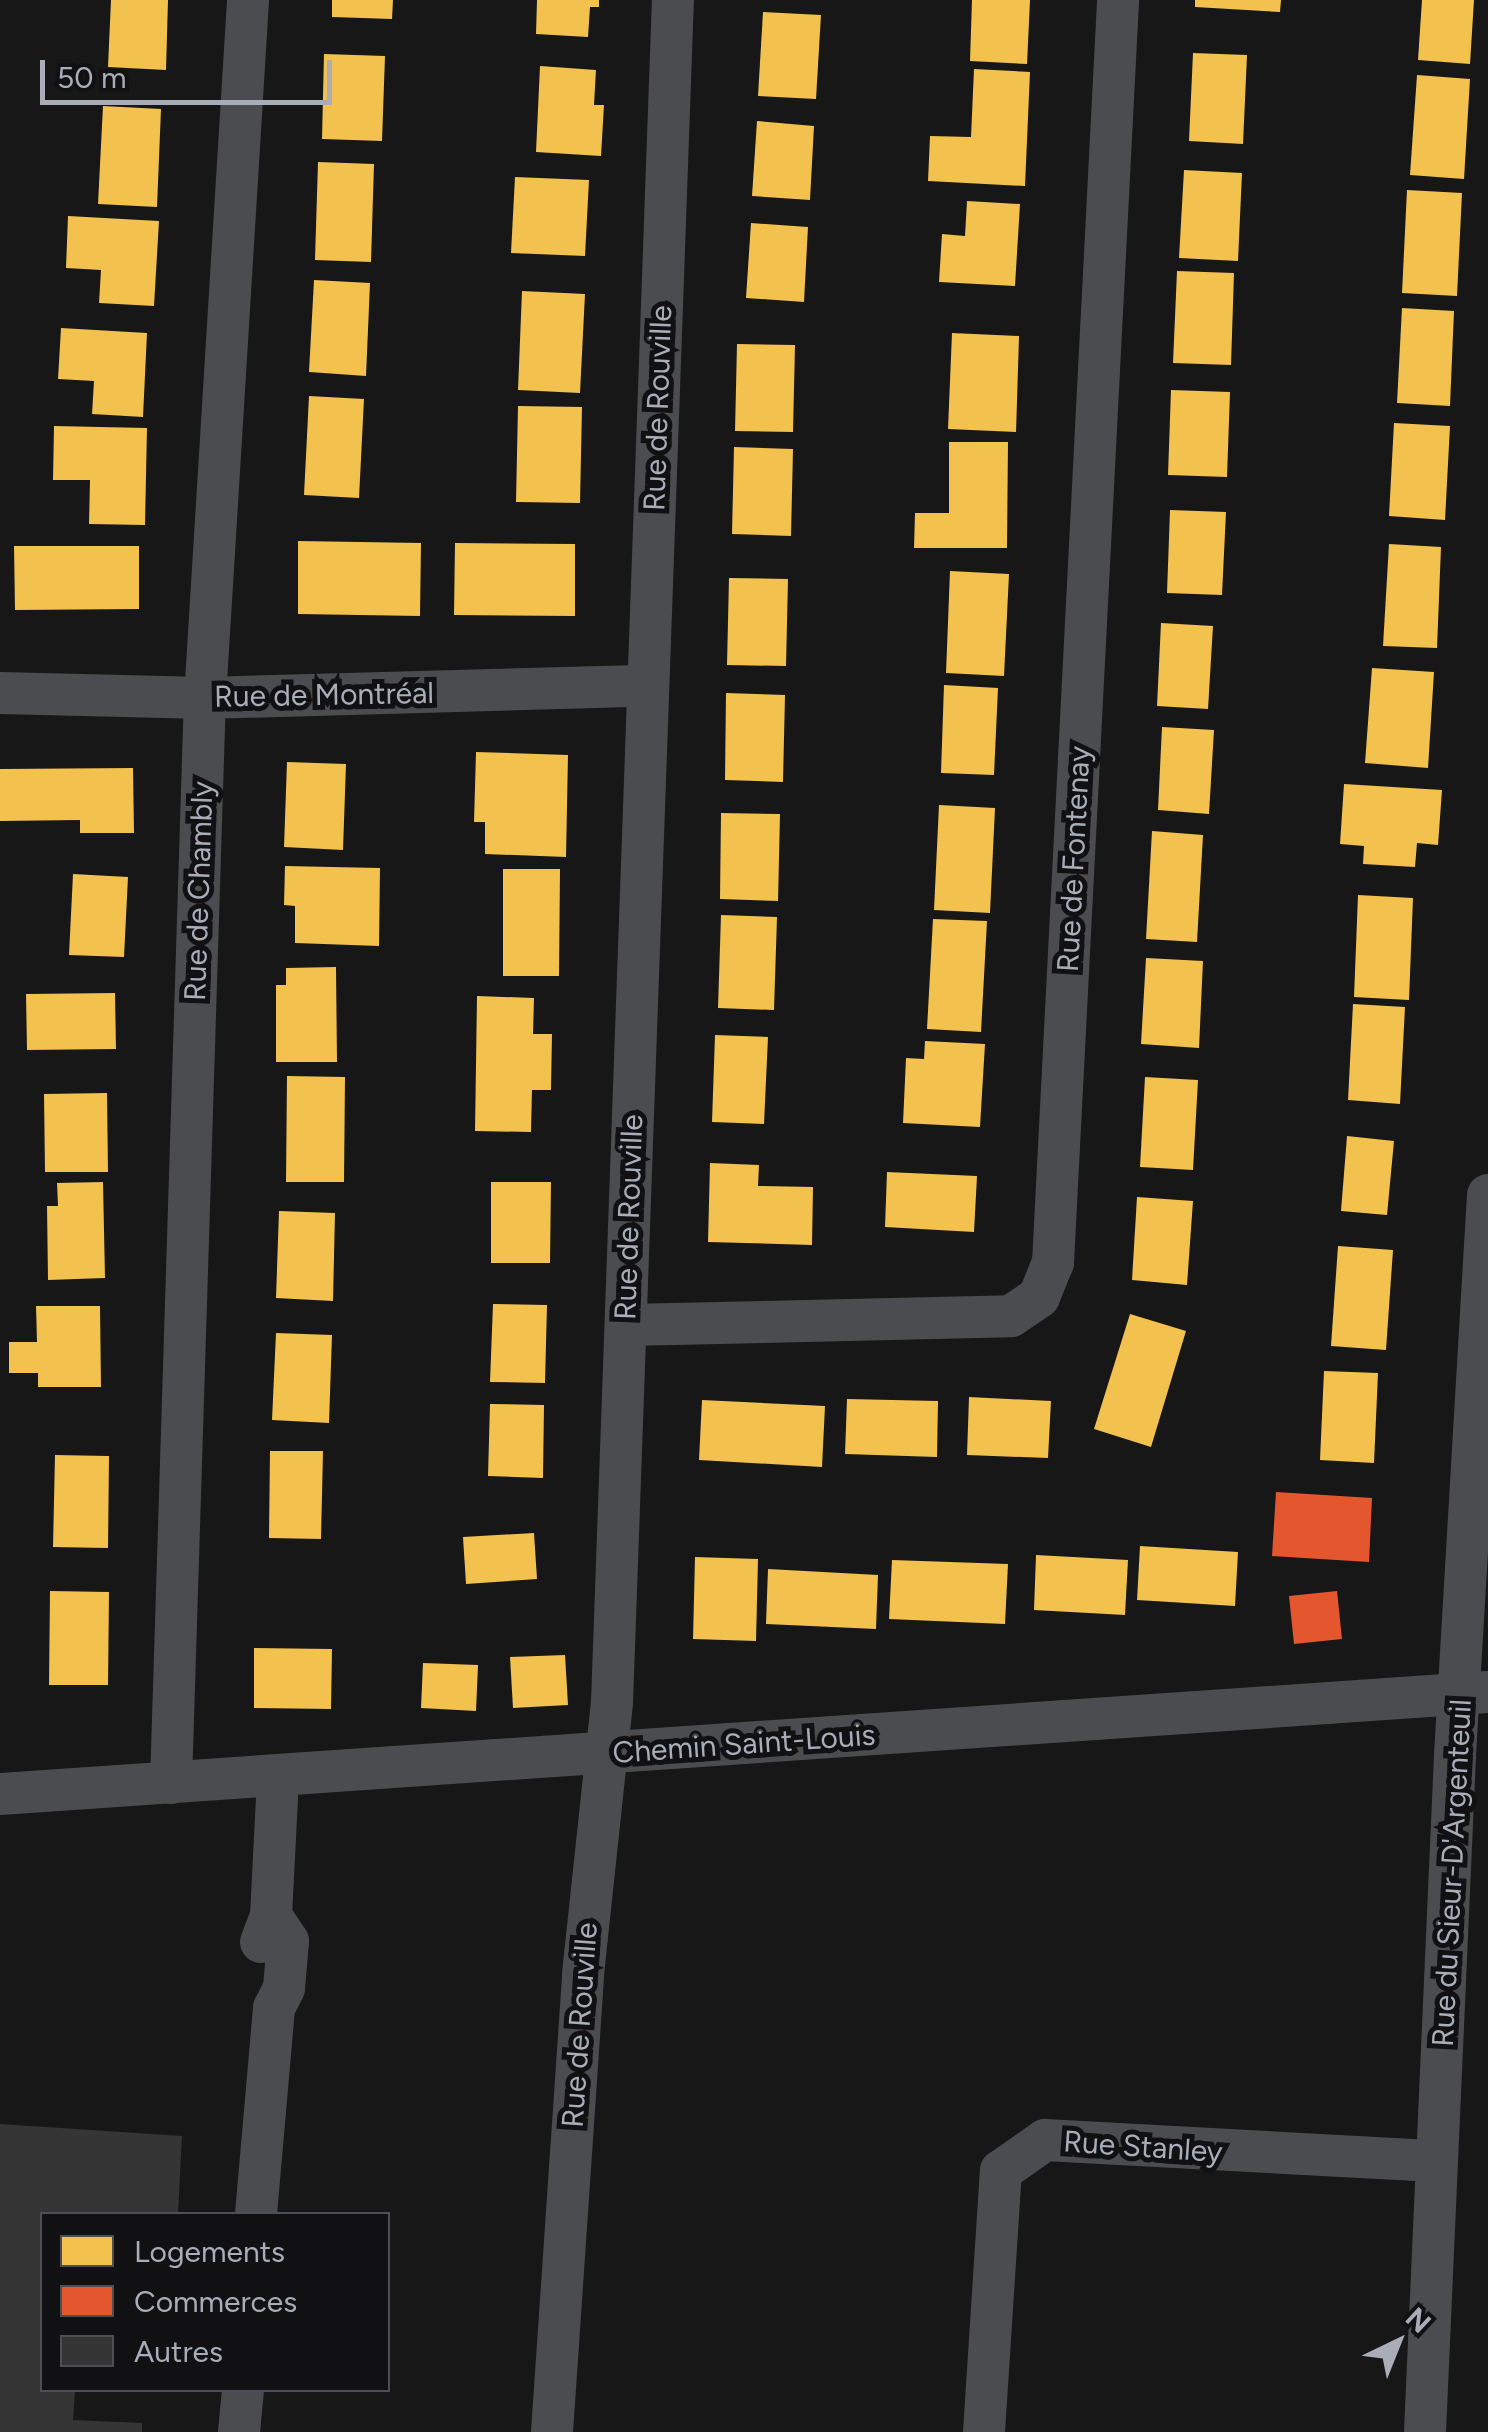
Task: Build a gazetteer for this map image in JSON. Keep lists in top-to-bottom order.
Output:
{
  "streets": {
    "street": [
      "Rue de Rouville",
      "Rue de Montréal",
      "Rue de Fontenay",
      "Rue de Chambly",
      "Chemin Saint-Louis",
      "Rue du Sieur-D'Argenteuil",
      "Rue Stanley"
    ]
  },
  "crossings": [
    ["Rue de Rouville", "Rue de Montréal"],
    ["Rue de Rouville", "Rue de Fontenay"],
    ["Rue de Rouville", "Chemin Saint-Louis"],
    ["Rue de Montréal", "Rue de Chambly"],
    ["Rue de Chambly", "Chemin Saint-Louis"],
    ["Chemin Saint-Louis", "Rue du Sieur-D'Argenteuil"],
    ["Rue du Sieur-D'Argenteuil", "Rue Stanley"]
  ],
  "legend": ["Logements", "Commerces", "Autres"],
  "scale_bar": "50 m",
  "north": "top right"
}
